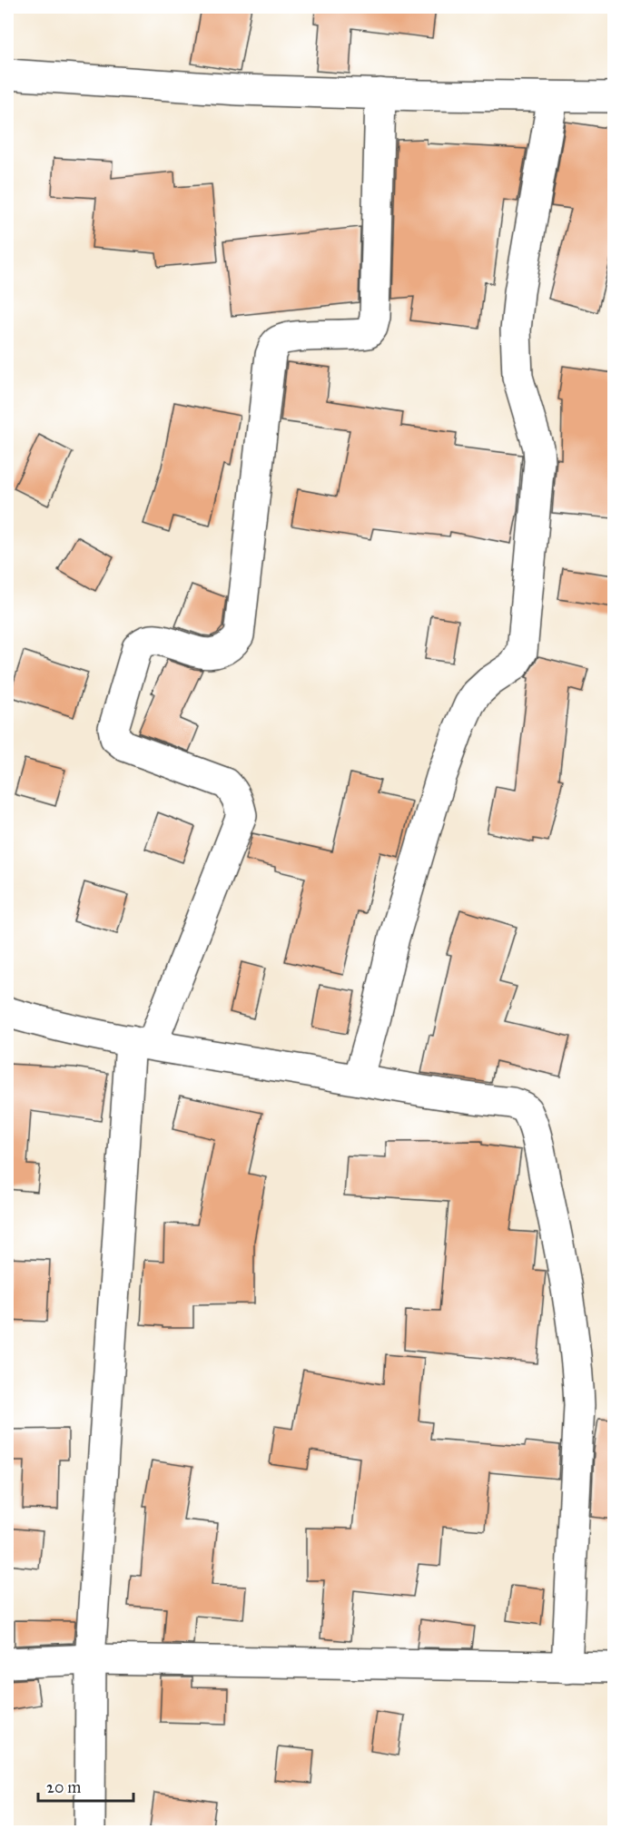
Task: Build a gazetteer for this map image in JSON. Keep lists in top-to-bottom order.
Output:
{
  "scale_bar": "20 m"
}
